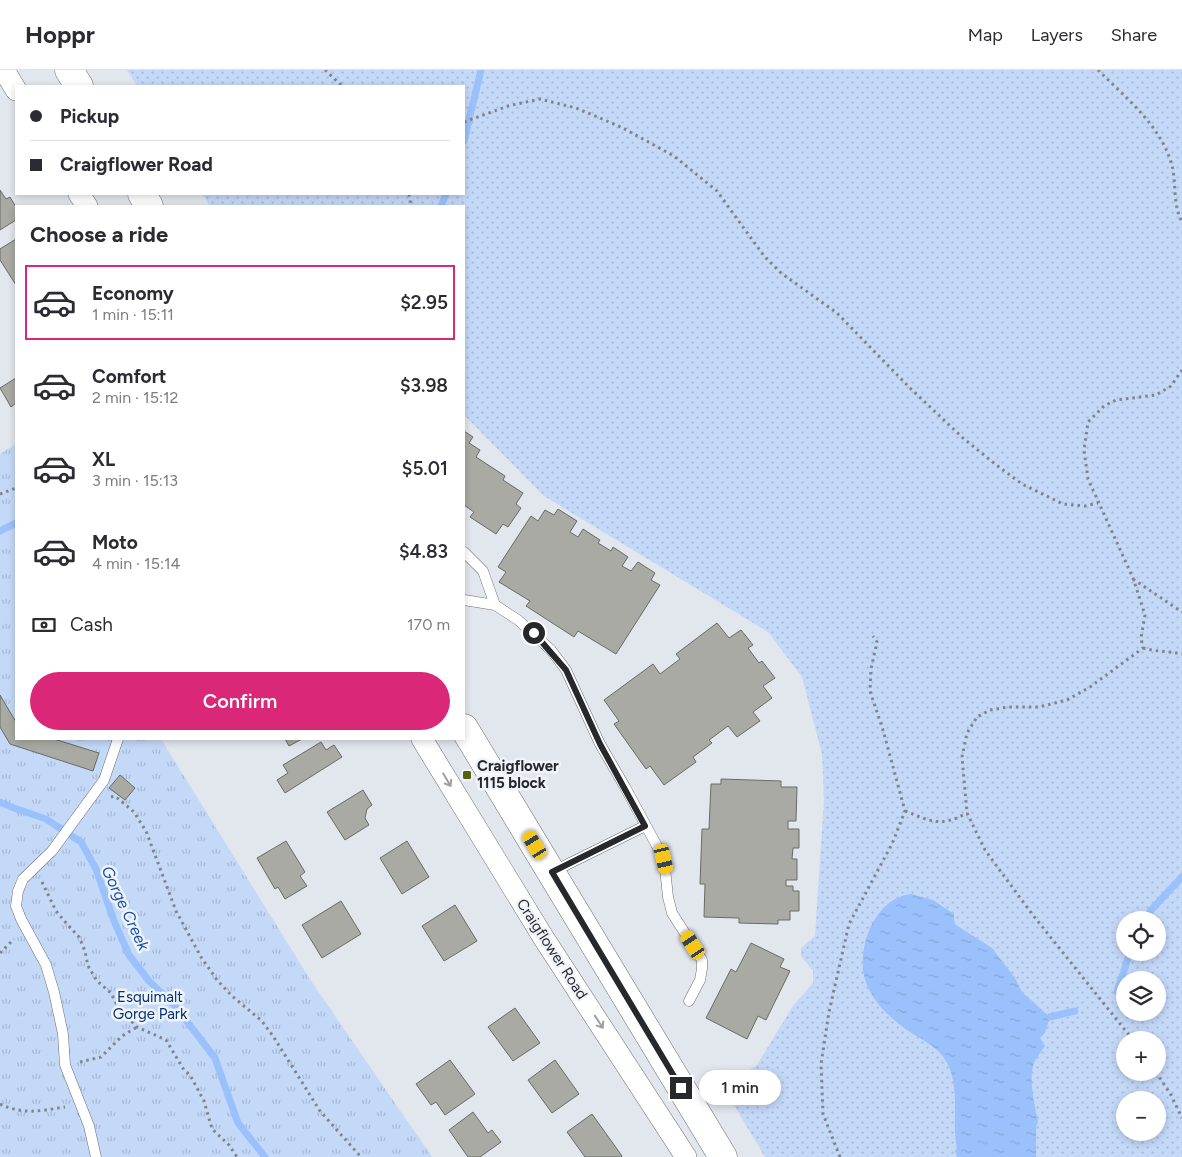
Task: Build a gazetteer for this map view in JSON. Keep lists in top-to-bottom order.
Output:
{
  "streets": {
    "street": ["Craigflower Road"]
  },
  "one_way": ["Craigflower Road"],
  "water": ["Gorge Creek"],
  "parks": ["Esquimalt Gorge Park"],
  "places": {
    "transit": ["Craigflower 1115 block"]
  },
  "page": {
    "header": "Hoppr",
    "nav": ["Map", "Layers", "Share"],
    "banner": ["Pickup", "Craigflower Road"],
    "heading": "Choose a ride",
    "list": [
      {
        "name": "Economy",
        "note": "1 min · 15:11",
        "value": "$2.95"
      },
      {
        "name": "Comfort",
        "note": "2 min · 15:12",
        "value": "$3.98"
      },
      {
        "name": "XL",
        "note": "3 min · 15:13",
        "value": "$5.01"
      },
      {
        "name": "Moto",
        "note": "4 min · 15:14",
        "value": "$4.83"
      }
    ],
    "pay": ["Cash", "170 m"],
    "buttons": "Confirm",
    "map_buttons": ["+", "−"],
    "bubble": "1 min"
  }
}
